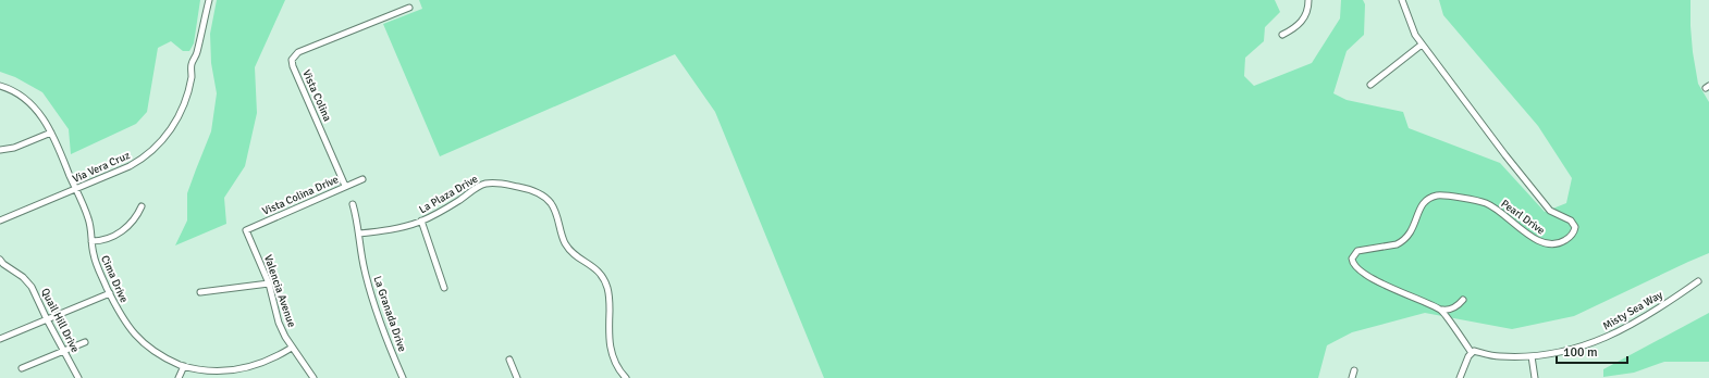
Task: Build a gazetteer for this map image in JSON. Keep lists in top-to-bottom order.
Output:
{
  "streets": {
    "street": [
      "Vista Colina",
      "Via Vera Cruz",
      "La Plaza Drive",
      "Vista Colina Drive",
      "Pearl Drive",
      "Cima Drive",
      "Valencia Avenue",
      "Misty Sea Way",
      "La Granada Drive",
      "Quail Hill Drive"
    ]
  },
  "crossings": [
    ["Vista Colina", "Vista Colina Drive"],
    ["Via Vera Cruz", "Cima Drive"],
    ["La Plaza Drive", "La Granada Drive"],
    ["Vista Colina Drive", "Valencia Avenue"],
    ["Cima Drive", "Valencia Avenue"]
  ],
  "scale_bar": "100 m"
}
